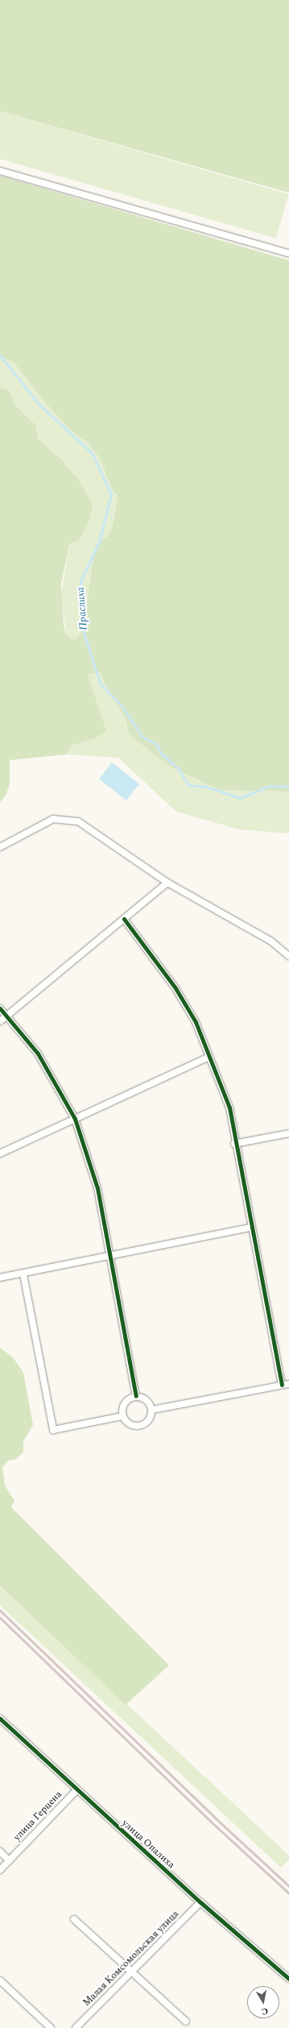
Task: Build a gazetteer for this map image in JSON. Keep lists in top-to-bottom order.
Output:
{
  "streets": {
    "street": ["улица Герцена", "улица Опалиха", "Малая Комсомольская улица"]
  },
  "crossings": [
    ["улица Герцена", "улица Опалиха"],
    ["улица Опалиха", "Малая Комсомольская улица"]
  ],
  "water": ["Праслиха"],
  "north": "bottom"
}
